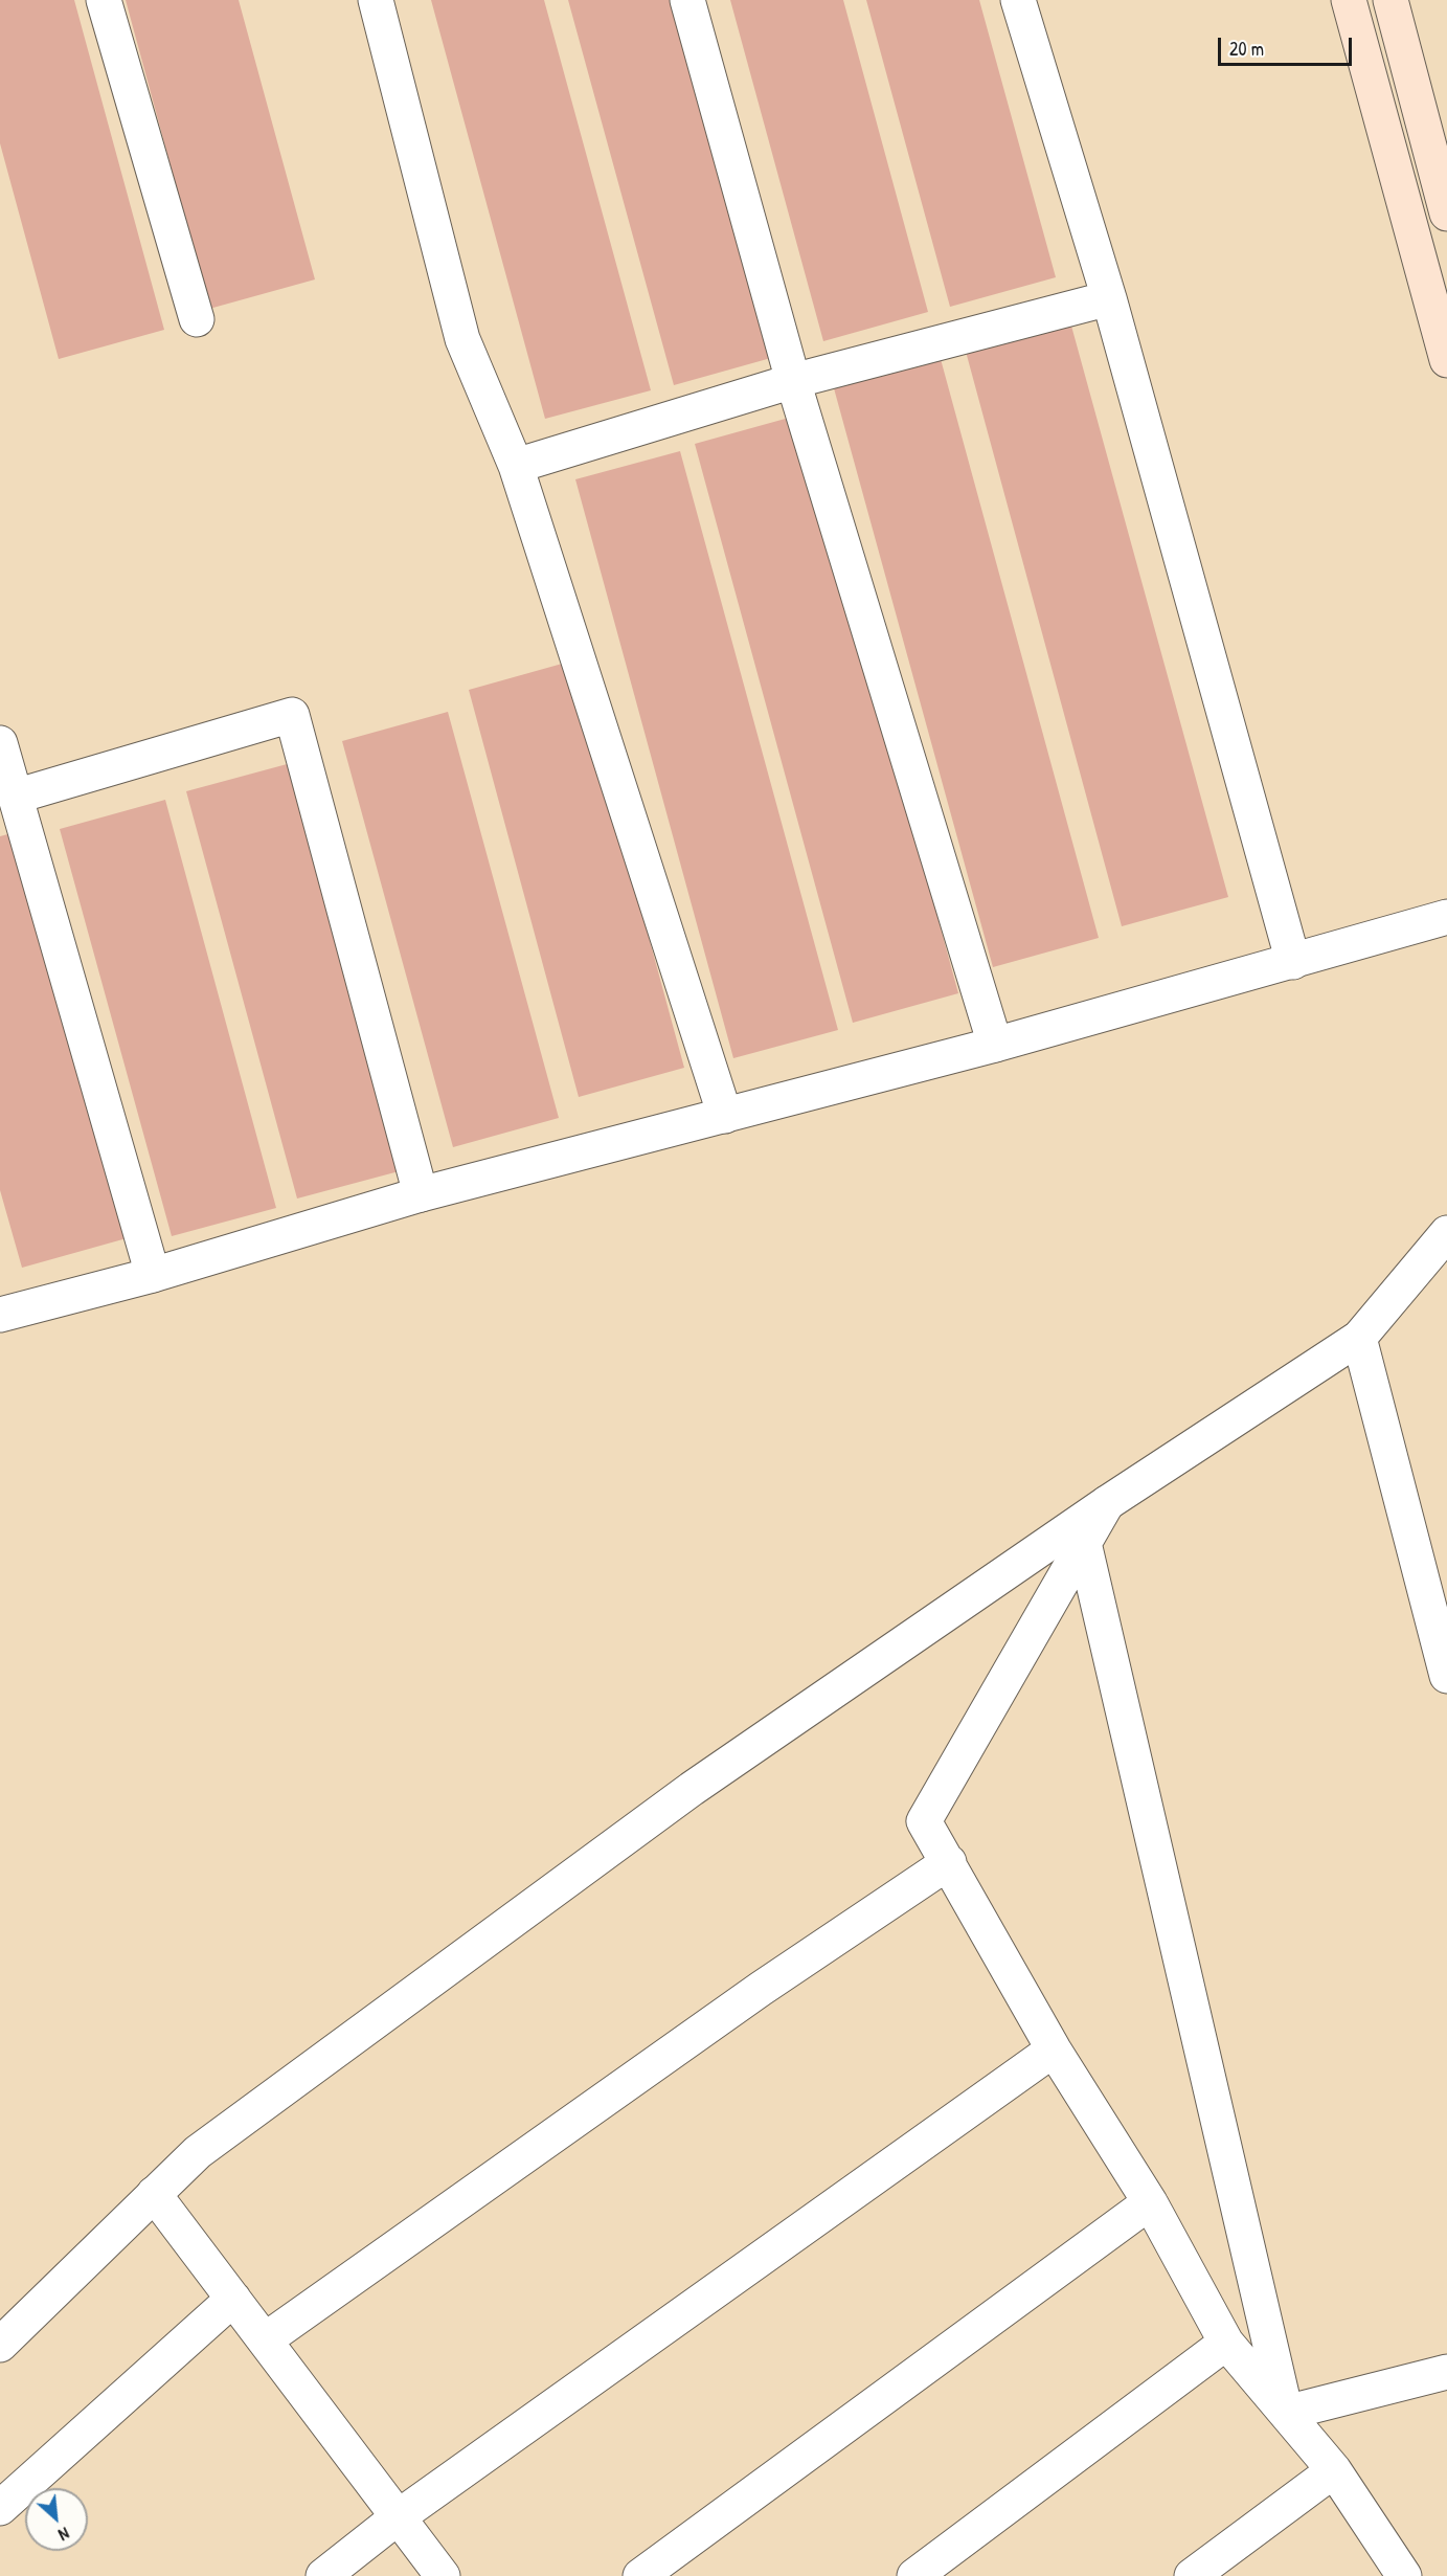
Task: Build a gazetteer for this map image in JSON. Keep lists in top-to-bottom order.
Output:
{
  "scale_bar": "20 m",
  "north": "bottom right"
}
